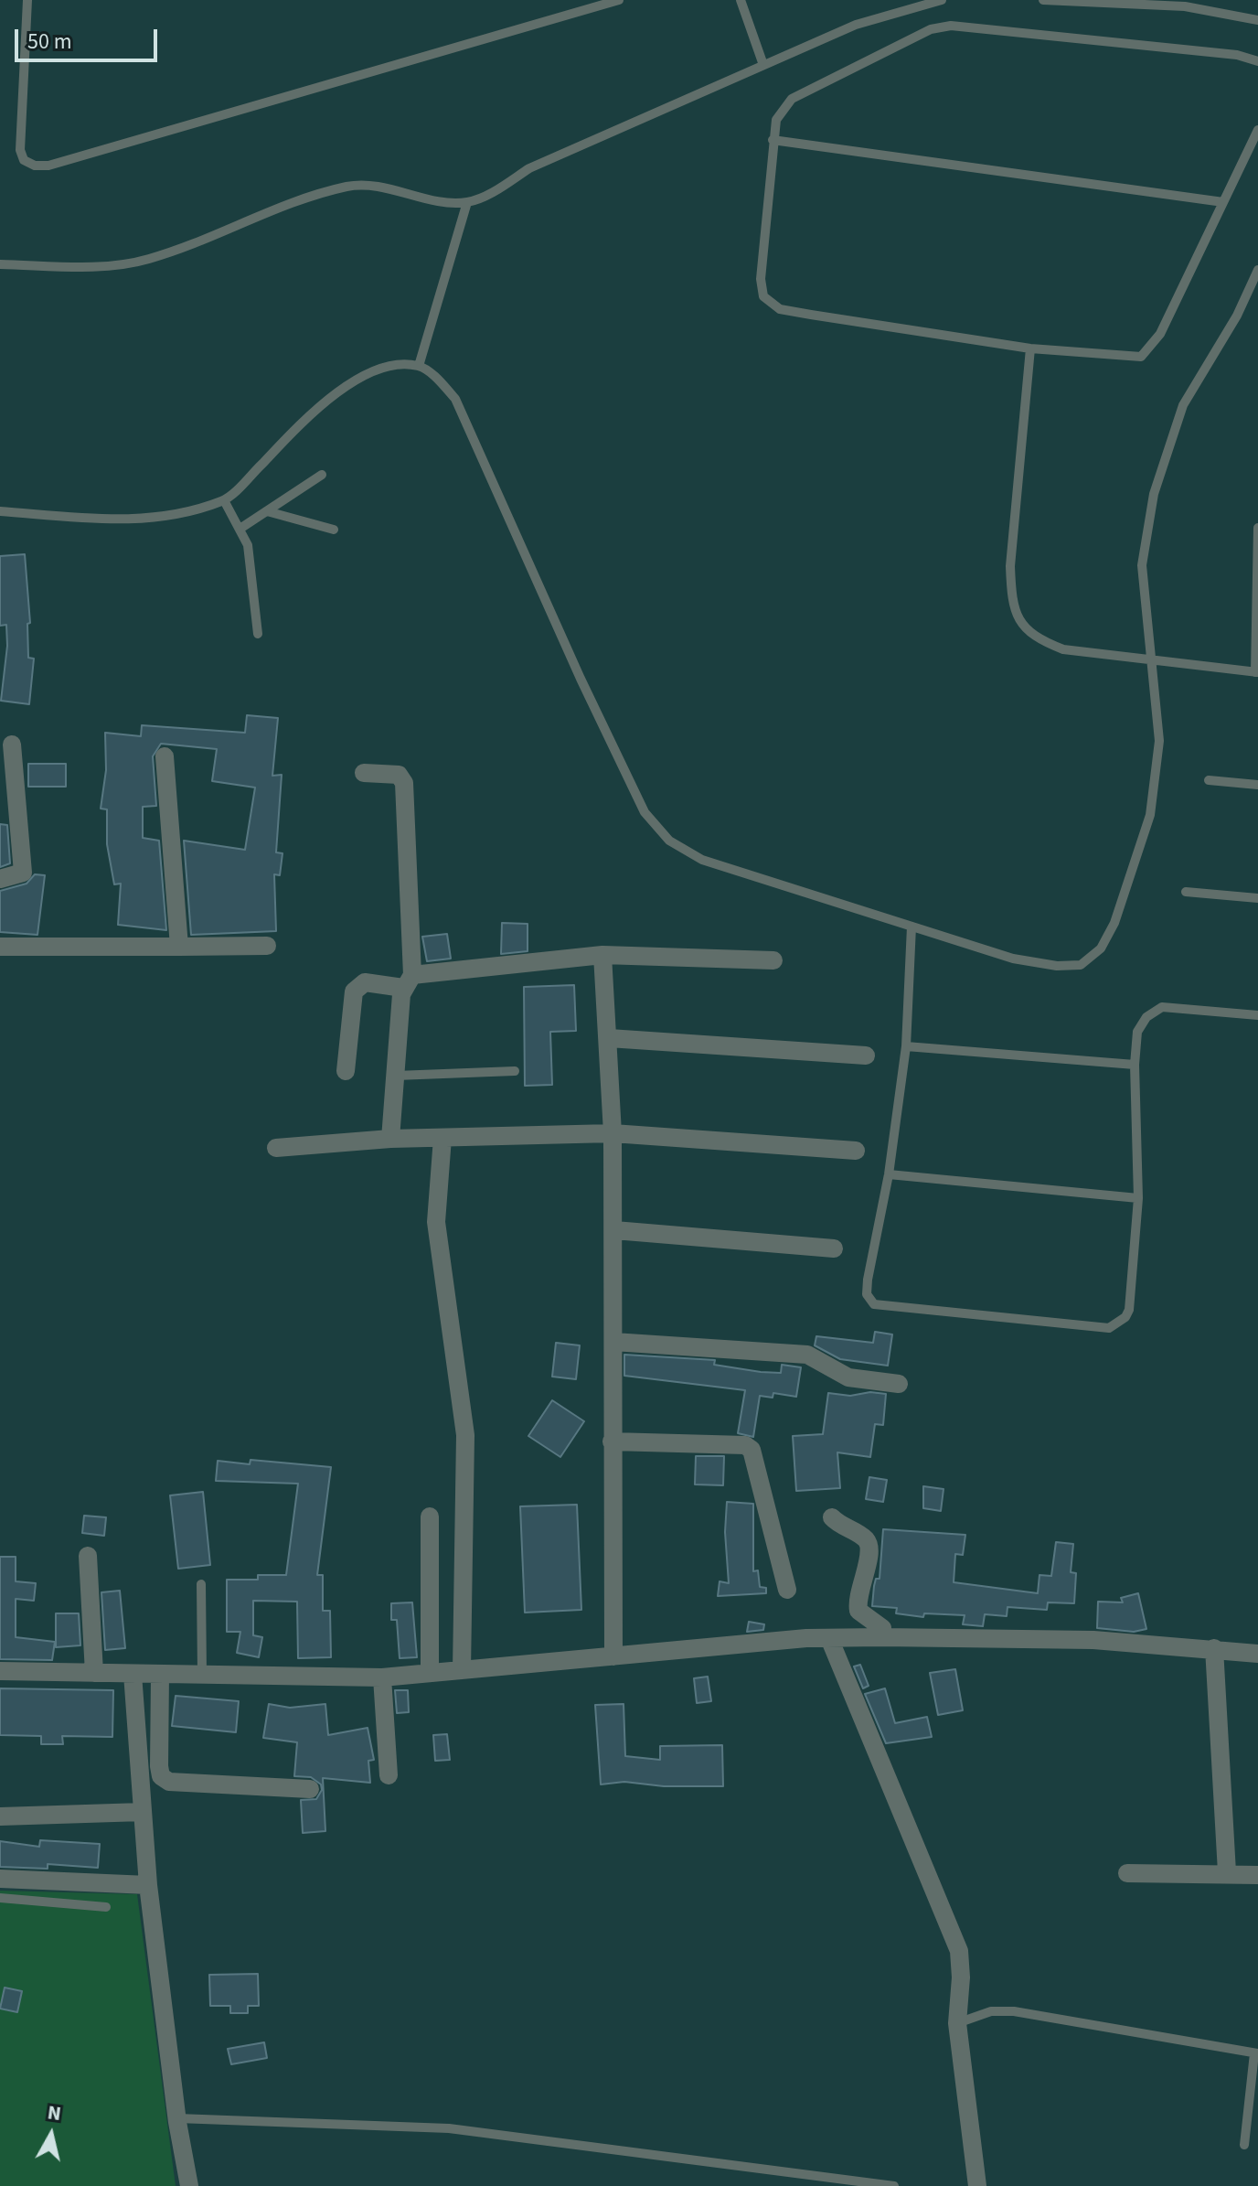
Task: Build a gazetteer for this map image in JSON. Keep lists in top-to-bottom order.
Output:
{
  "scale_bar": "50 m",
  "north": "top"
}
